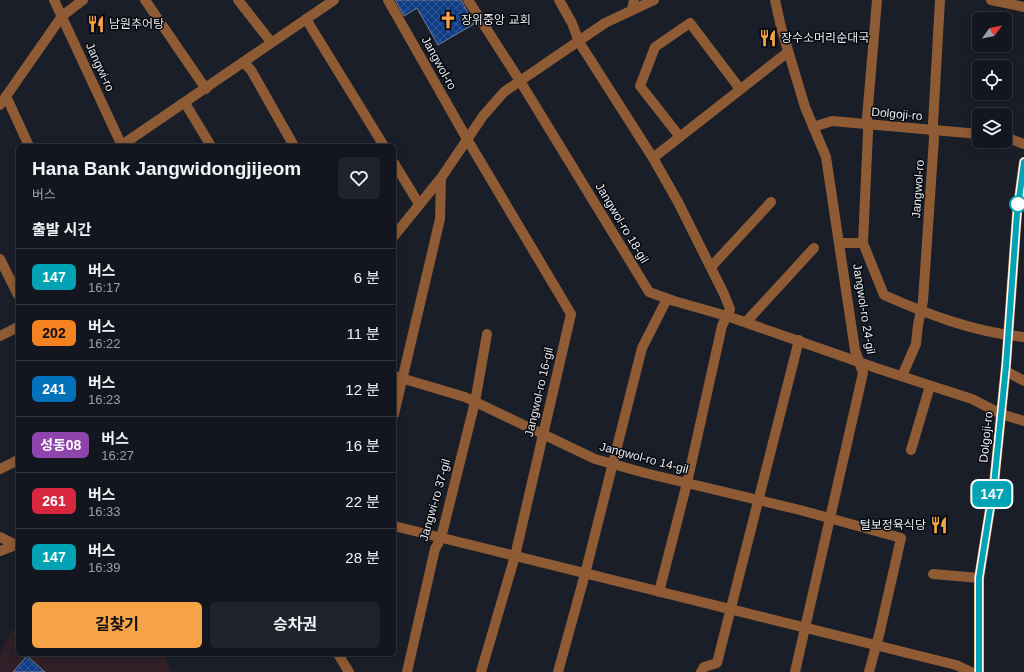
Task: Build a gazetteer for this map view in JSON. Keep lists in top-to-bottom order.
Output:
{
  "streets": {
    "main road": ["Dolgoji-ro"],
    "street": [
      "Jangwol-ro",
      "Jangwi-ro",
      "Jangwol-ro 18-gil",
      "Jangwol-ro 24-gil",
      "Jangwol-ro 16-gil",
      "Jangwol-ro 14-gil",
      "Jangwi-ro 37-gil"
    ]
  },
  "crossings": [
    ["Jangwol-ro", "Dolgoji-ro"],
    ["Jangwol-ro", "Jangwol-ro 18-gil"],
    ["Jangwol-ro", "Jangwol-ro 16-gil"],
    ["Dolgoji-ro", "Jangwol-ro 18-gil"],
    ["Dolgoji-ro", "Jangwol-ro 24-gil"],
    ["Jangwol-ro 18-gil", "Jangwol-ro 24-gil"],
    ["Jangwol-ro 24-gil", "Jangwol-ro 14-gil"],
    ["Jangwol-ro 16-gil", "Jangwol-ro 14-gil"],
    ["Jangwol-ro 14-gil", "Jangwi-ro 37-gil"]
  ],
  "places": {
    "church": ["장위중앙 교회"],
    "restaurant": ["남원추어탕", "장수소머리순대국", "털보정육식당"]
  },
  "lines": ["bus line 147"],
  "north": "top right",
  "page": {
    "on_map": "147",
    "heading": [
      ["Hana Bank Jangwidongjijeom", "버스"],
      "출발 시간"
    ],
    "list": [
      {
        "mark": "147",
        "name": "버스",
        "note": "16:17",
        "value": "6 분"
      },
      {
        "mark": "202",
        "name": "버스",
        "note": "16:22",
        "value": "11 분"
      },
      {
        "mark": "241",
        "name": "버스",
        "note": "16:23",
        "value": "12 분"
      },
      {
        "mark": "성동08",
        "name": "버스",
        "note": "16:27",
        "value": "16 분"
      },
      {
        "mark": "261",
        "name": "버스",
        "note": "16:33",
        "value": "22 분"
      },
      {
        "mark": "147",
        "name": "버스",
        "note": "16:39",
        "value": "28 분"
      }
    ],
    "buttons": ["길찾기", "승차권"]
  }
}
